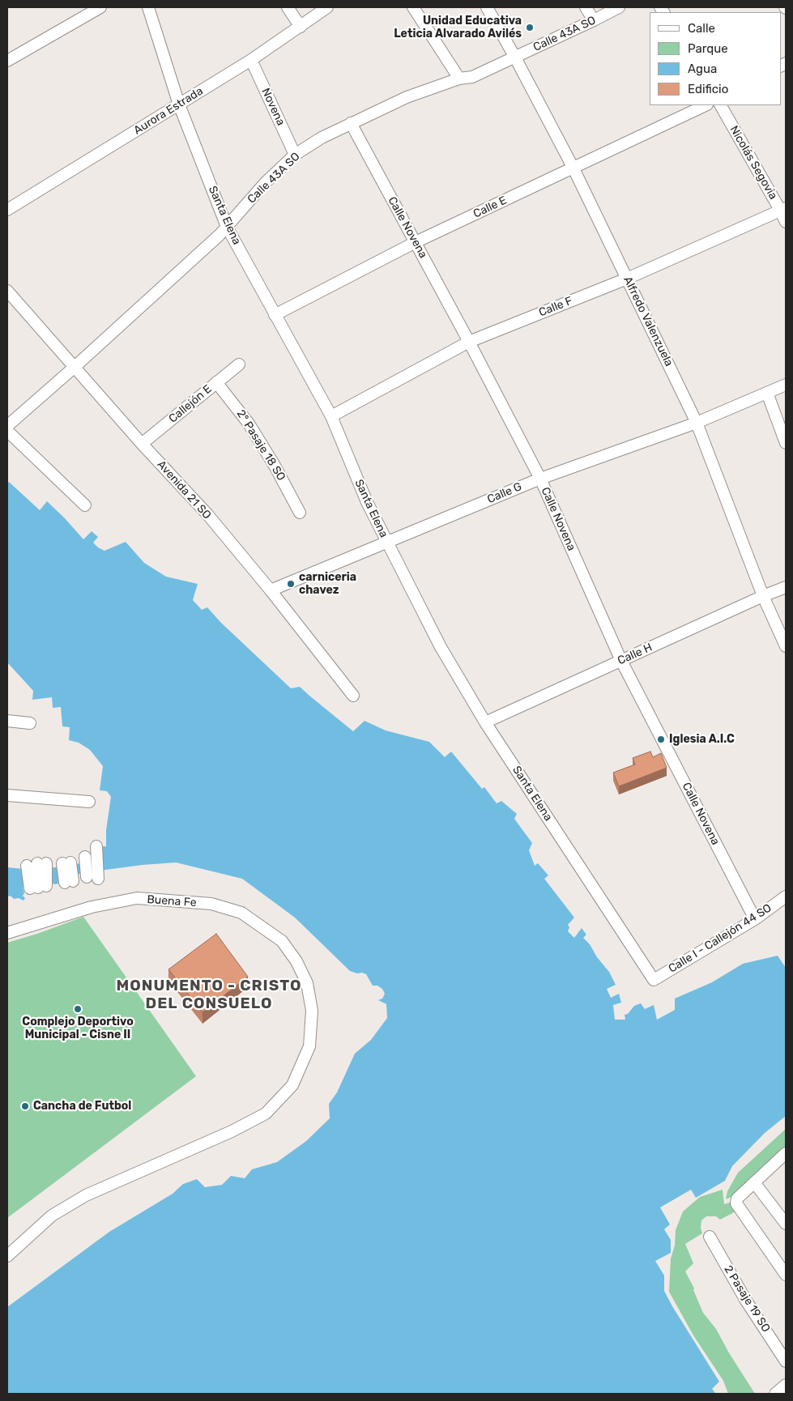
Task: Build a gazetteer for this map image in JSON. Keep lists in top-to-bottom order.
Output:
{
  "streets": {
    "street": [
      "Calle 43A SO",
      "Novena",
      "Aurora Estrada",
      "Nicolás Segovia",
      "Calle E",
      "Santa Elena",
      "Calle Novena",
      "Calle F",
      "Alfredo Valenzuela",
      "Callejón E",
      "2° Pasaje 18 SO",
      "Avenida 21 SO",
      "Calle G",
      "Calle H",
      "Buena Fe",
      "Calle I - Callejón 44 SO",
      "2 Pasaje 19 SO"
    ]
  },
  "crossings": [
    ["Calle 43A SO", "Novena"],
    ["Calle 43A SO", "Santa Elena"],
    ["Calle 43A SO", "Calle Novena"],
    ["Calle 43A SO", "Alfredo Valenzuela"],
    ["Calle 43A SO", "Avenida 21 SO"],
    ["Novena", "Aurora Estrada"],
    ["Aurora Estrada", "Santa Elena"],
    ["Nicolás Segovia", "Calle F"],
    ["Calle E", "Santa Elena"],
    ["Calle E", "Calle Novena"],
    ["Calle E", "Alfredo Valenzuela"],
    ["Santa Elena", "Calle F"],
    ["Santa Elena", "Calle G"],
    ["Santa Elena", "Calle H"],
    ["Santa Elena", "Calle I - Callejón 44 SO"],
    ["Calle Novena", "Calle F"],
    ["Calle Novena", "Calle G"],
    ["Calle Novena", "Calle H"],
    ["Calle Novena", "Calle I - Callejón 44 SO"],
    ["Calle F", "Alfredo Valenzuela"],
    ["Alfredo Valenzuela", "Calle G"],
    ["Alfredo Valenzuela", "Calle H"],
    ["Callejón E", "2° Pasaje 18 SO"],
    ["Callejón E", "Avenida 21 SO"],
    ["Avenida 21 SO", "Calle G"]
  ],
  "districts": ["MONUMENTO - CRISTO DEL CONSUELO"],
  "places": [
    "Unidad Educativa Leticia Alvarado Avilés",
    "carniceria chavez",
    "Iglesia A.I.C",
    "Complejo Deportivo Municipal - Cisne II",
    "Cancha de Futbol"
  ],
  "legend": [
    "Calle",
    "Parque",
    "Agua",
    "Edificio"
  ]
}
